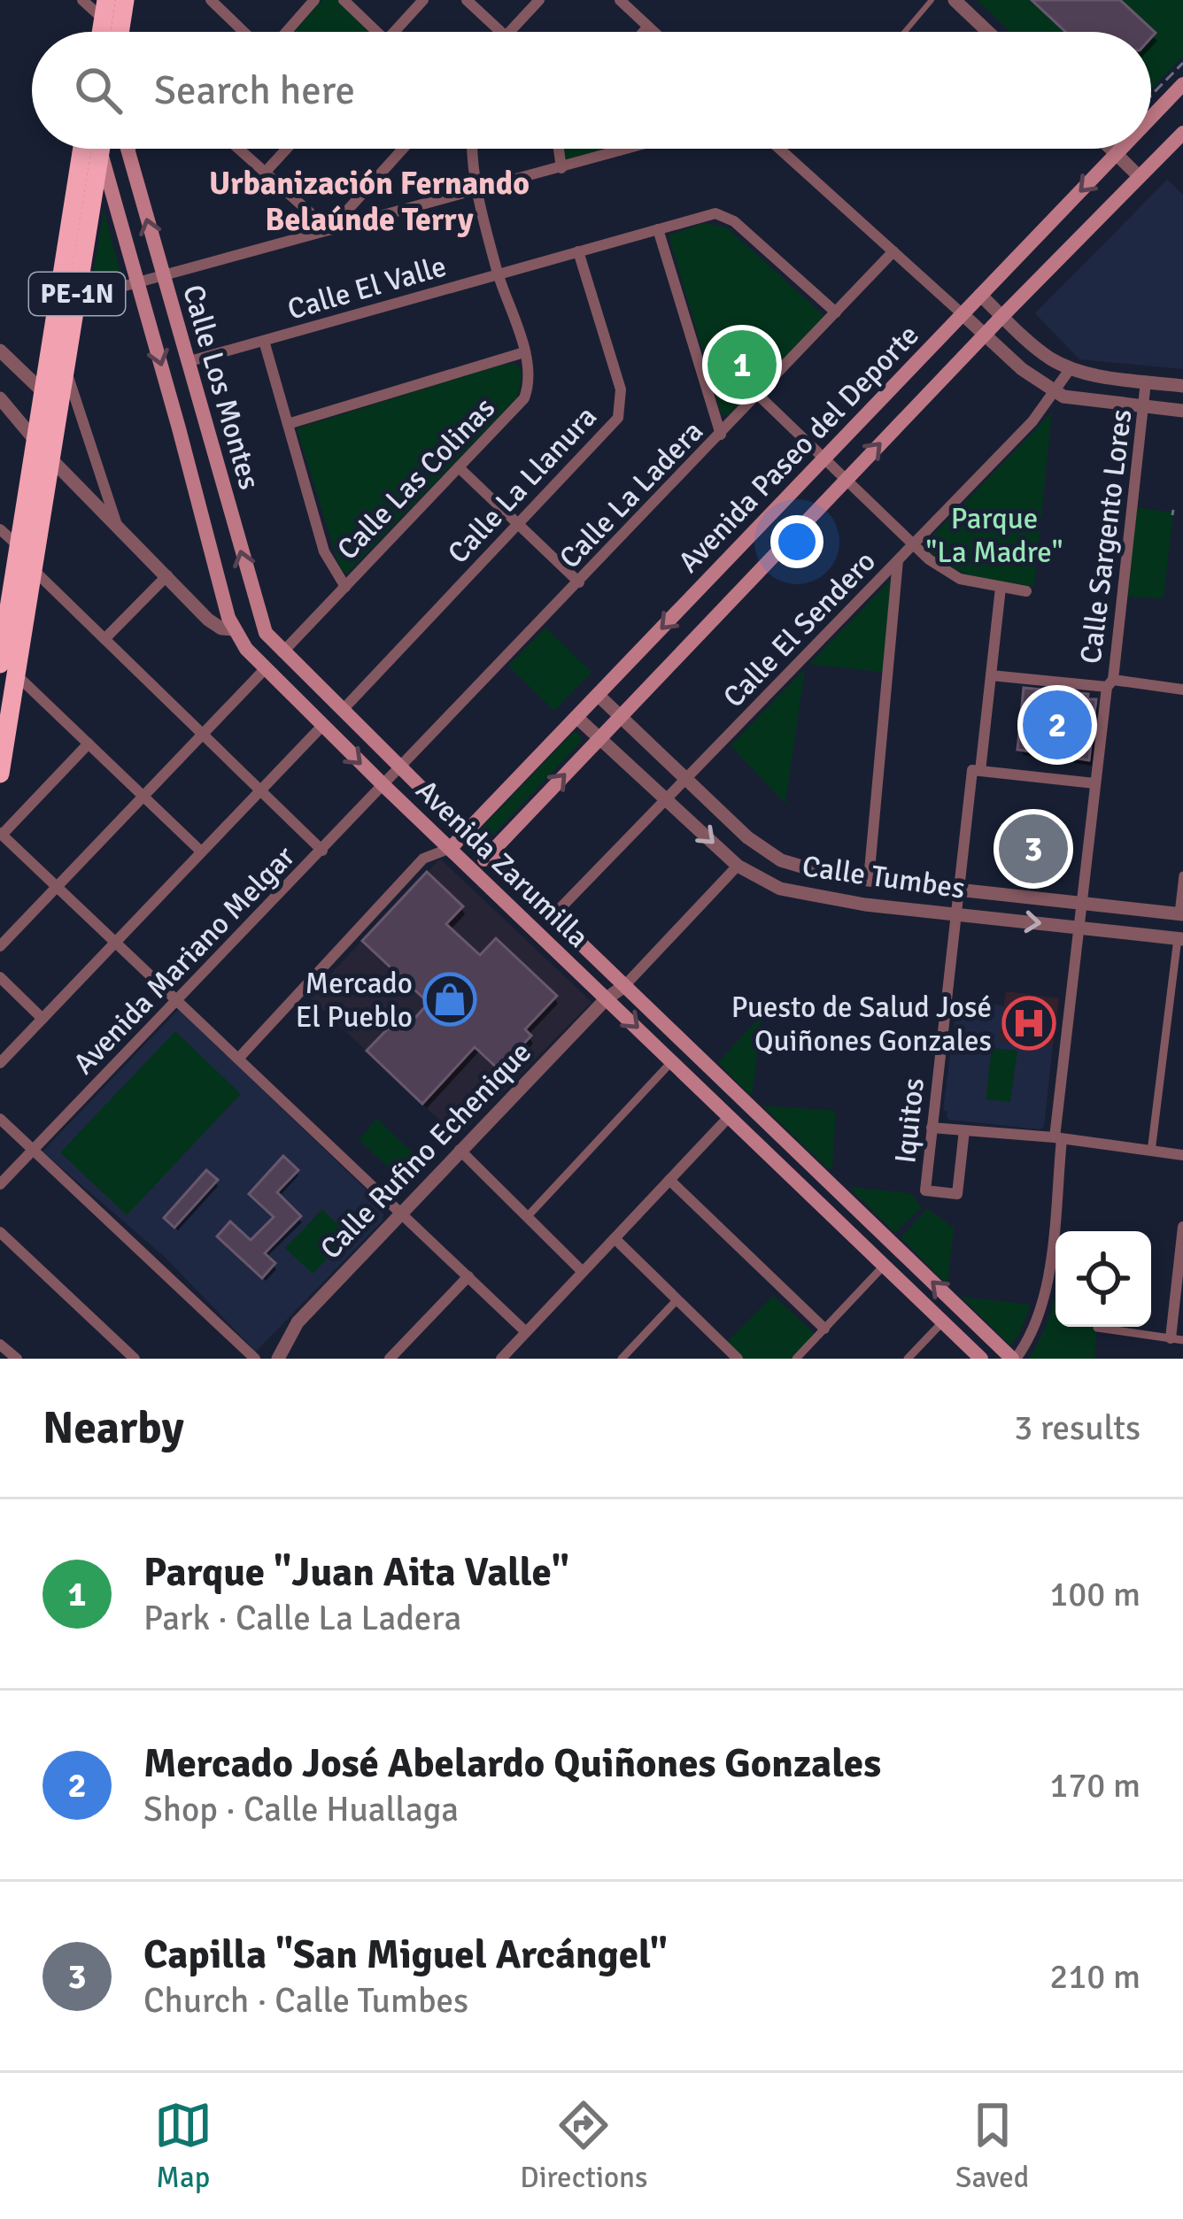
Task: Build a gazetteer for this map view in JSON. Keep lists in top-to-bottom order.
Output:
{
  "streets": {
    "highway": ["PE-1N"],
    "main road": ["Calle Los Montes", "Avenida Paseo del Deporte", "Avenida Zarumilla"],
    "street": [
      "Calle El Valle",
      "Calle Las Colinas",
      "Calle La Llanura",
      "Calle La Ladera",
      "Calle Sargento Lores",
      "Calle El Sendero",
      "Calle Tumbes",
      "Avenida Mariano Melgar",
      "Iquitos",
      "Calle Rufino Echenique"
    ]
  },
  "crossings": [
    ["Calle El Valle", "Calle Los Montes"],
    ["Calle El Valle", "Calle Las Colinas"],
    ["Calle El Valle", "Calle La Llanura"],
    ["Calle El Valle", "Calle La Ladera"],
    ["PE-1N", "Avenida Zarumilla"],
    ["Calle Los Montes", "Calle Las Colinas"],
    ["Calle Los Montes", "Avenida Zarumilla"],
    ["Avenida Paseo del Deporte", "Avenida Zarumilla"],
    ["Avenida Paseo del Deporte", "Calle Tumbes"],
    ["Calle Las Colinas", "Avenida Zarumilla"],
    ["Calle La Llanura", "Avenida Zarumilla"],
    ["Calle La Ladera", "Avenida Zarumilla"],
    ["Calle La Ladera", "Avenida Mariano Melgar"],
    ["Calle Sargento Lores", "Avenida Zarumilla"],
    ["Calle Sargento Lores", "Calle Tumbes"],
    ["Calle El Sendero", "Avenida Zarumilla"],
    ["Calle El Sendero", "Calle Tumbes"],
    ["Avenida Zarumilla", "Avenida Mariano Melgar"],
    ["Avenida Zarumilla", "Calle Rufino Echenique"],
    ["Calle Tumbes", "Iquitos"]
  ],
  "districts": ["Urbanización Fernando Belaúnde Terry"],
  "parks": ["Parque \"La Madre\""],
  "places": {
    "shop": ["Mercado El Pueblo"],
    "hospital": ["Puesto de Salud José Quiñones Gonzales"]
  },
  "page": {
    "search": "Search here",
    "pins": ["1", "2", "3"],
    "heading": ["Nearby", "3 results"],
    "list": [
      {
        "mark": "1",
        "name": "Parque \"Juan Aita Valle\"",
        "note": "Park · Calle La Ladera",
        "value": "100 m"
      },
      {
        "mark": "2",
        "name": "Mercado José Abelardo Quiñones Gonzales",
        "note": "Shop · Calle Huallaga",
        "value": "170 m"
      },
      {
        "mark": "3",
        "name": "Capilla \"San Miguel Arcángel\"",
        "note": "Church · Calle Tumbes",
        "value": "210 m"
      }
    ],
    "nav": ["Map", "Directions", "Saved"]
  }
}
